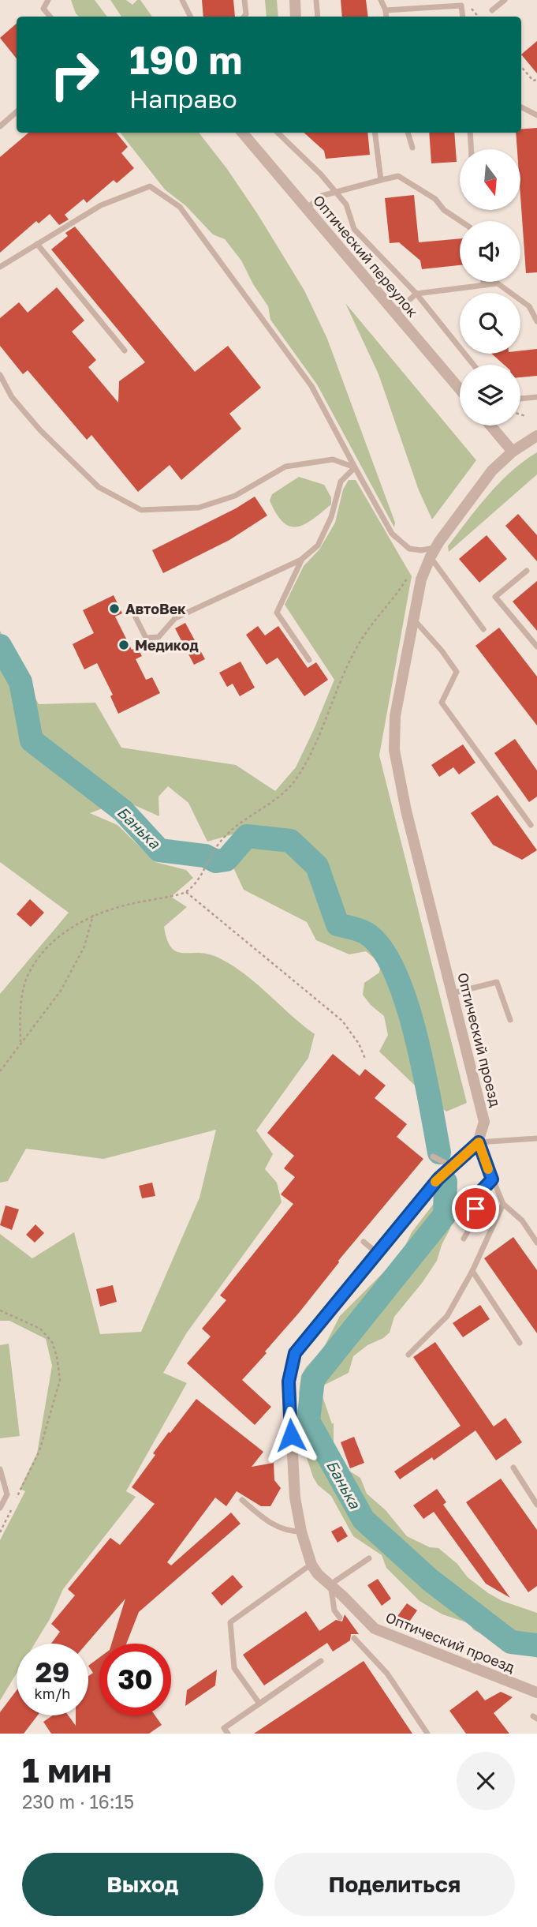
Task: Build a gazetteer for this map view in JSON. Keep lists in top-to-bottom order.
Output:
{
  "streets": {
    "street": ["Оптический переулок", "Оптический проезд"]
  },
  "water": ["Банька"],
  "places": ["АвтоВек", "Медикод"],
  "north": "bottom",
  "page": {
    "turn": ["190 m", "Направо"],
    "speed": "29 km/h",
    "limit": "30",
    "heading": ["1 мин", "230 m · 16:15"],
    "buttons": ["Выход", "Поделиться"]
  }
}
